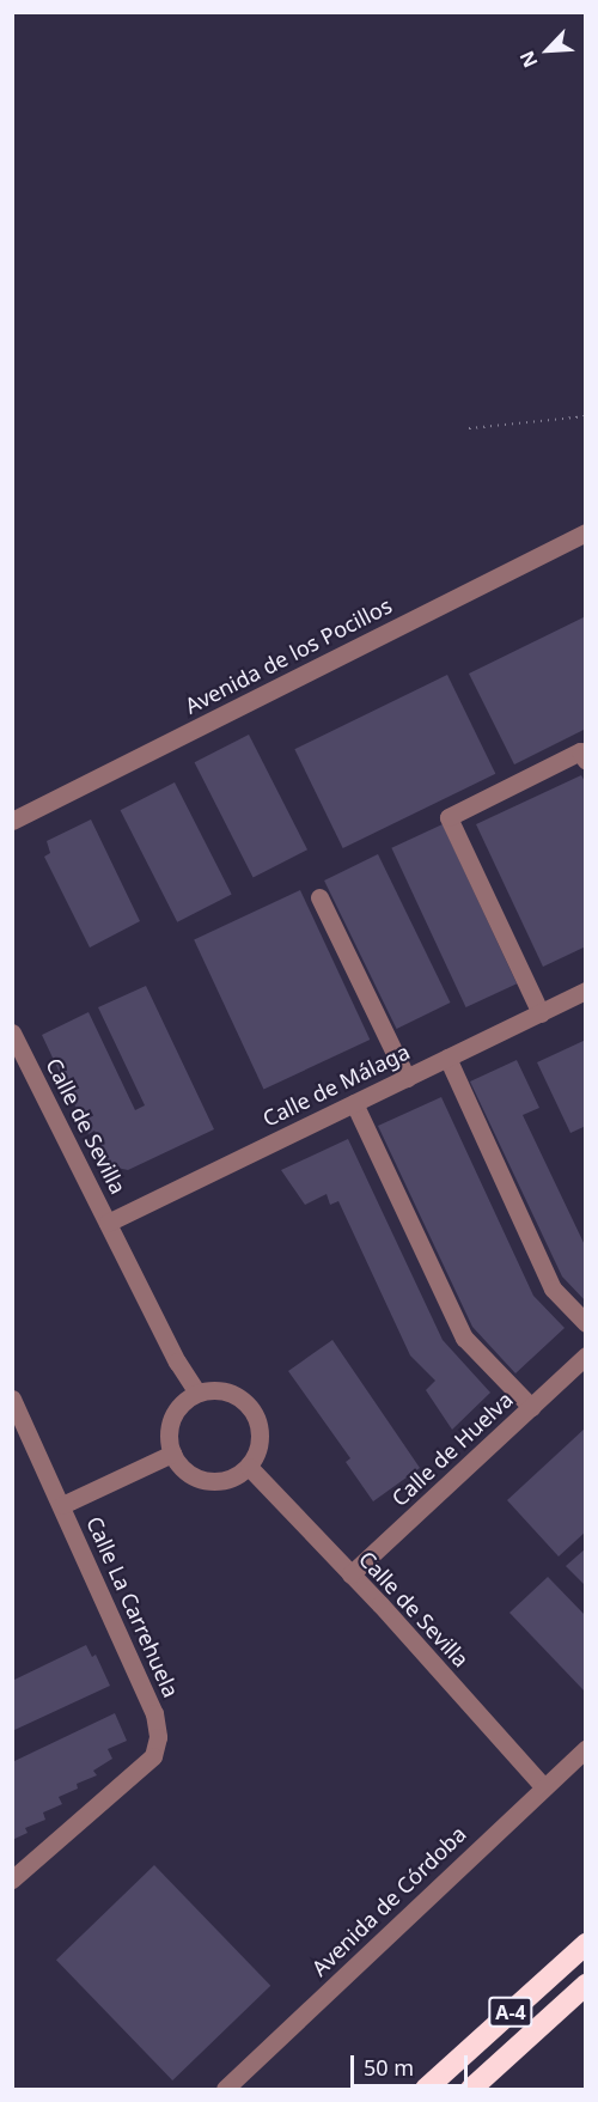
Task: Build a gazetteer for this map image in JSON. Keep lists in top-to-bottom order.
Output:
{
  "streets": {
    "highway": ["A-4"],
    "street": [
      "Avenida de los Pocillos",
      "Calle de Málaga",
      "Calle de Sevilla",
      "Calle de Huelva",
      "Calle La Carrehuela",
      "Avenida de Córdoba"
    ]
  },
  "crossings": [
    ["Calle de Málaga", "Calle de Sevilla"],
    ["Calle de Sevilla", "Calle de Huelva"],
    ["Calle de Sevilla", "Calle La Carrehuela"],
    ["Calle de Sevilla", "Avenida de Córdoba"]
  ],
  "scale_bar": "50 m",
  "north": "bottom left"
}
